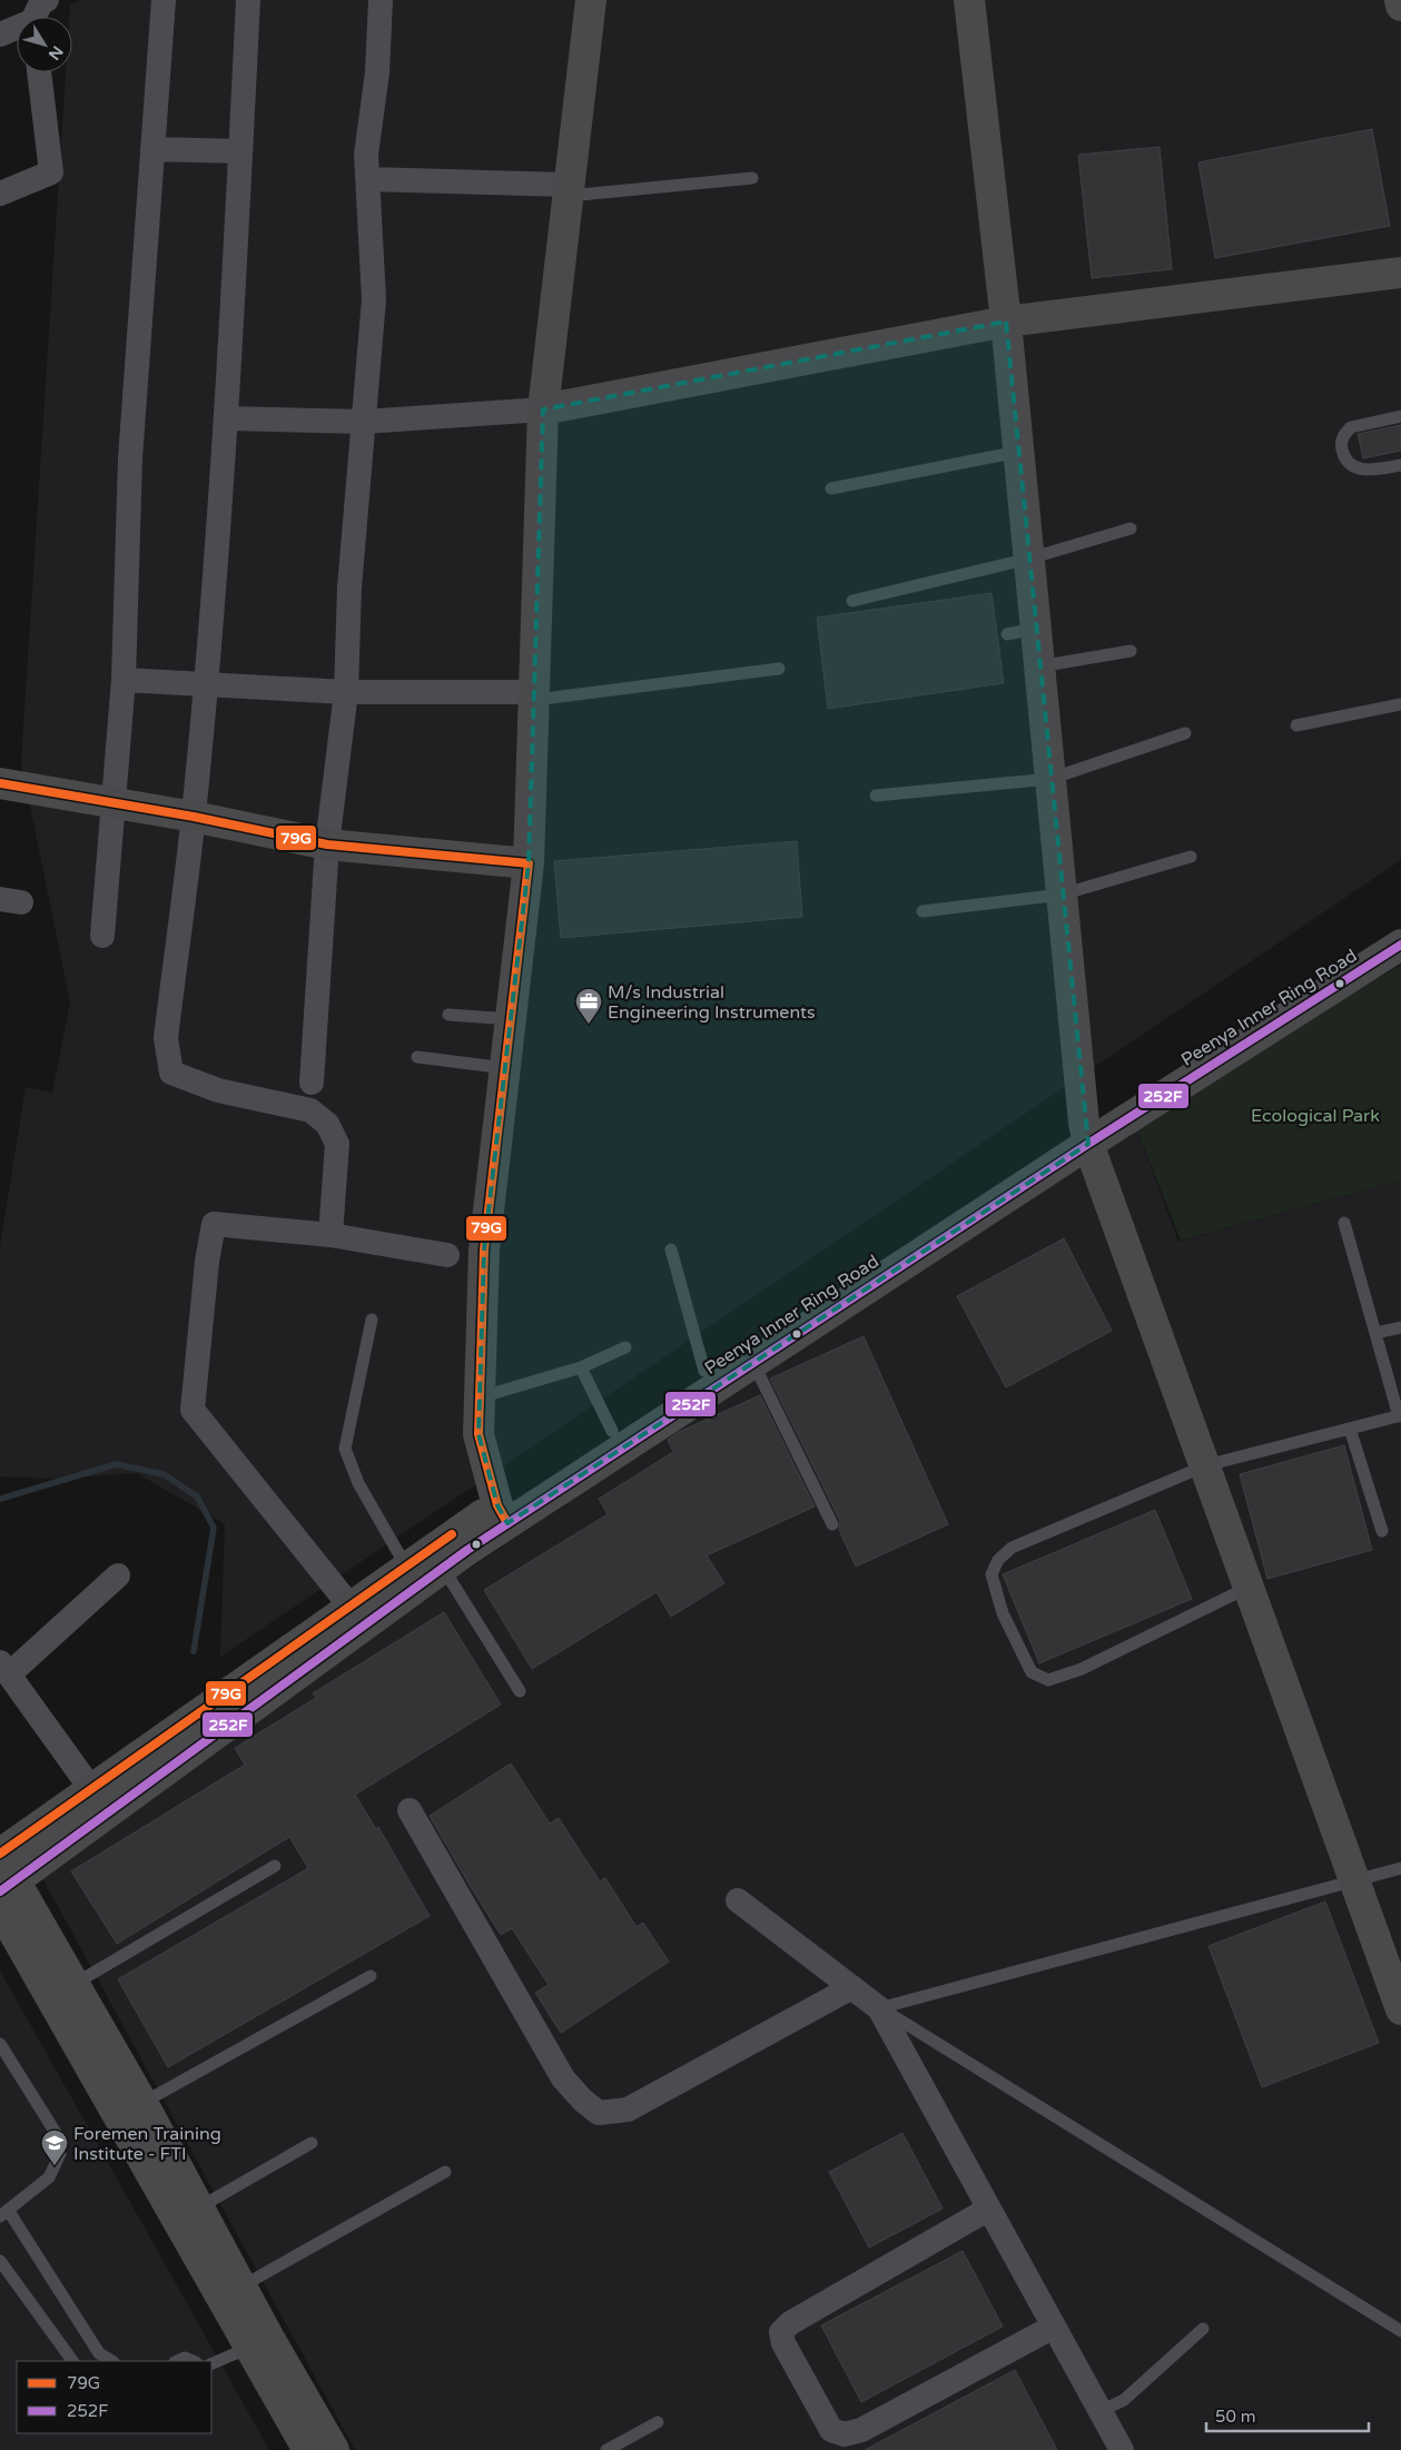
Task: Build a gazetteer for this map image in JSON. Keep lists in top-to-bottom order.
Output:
{
  "streets": {
    "street": ["Peenya Inner Ring Road"]
  },
  "parks": ["Ecological Park"],
  "places": {
    "office": ["M/s Industrial Engineering Instruments"],
    "school or university": ["Foremen Training Institute - FTI"]
  },
  "lines": ["transit line 79G", "transit line 252F"],
  "legend": ["79G", "252F"],
  "scale_bar": "50 m",
  "north": "bottom right"
}
